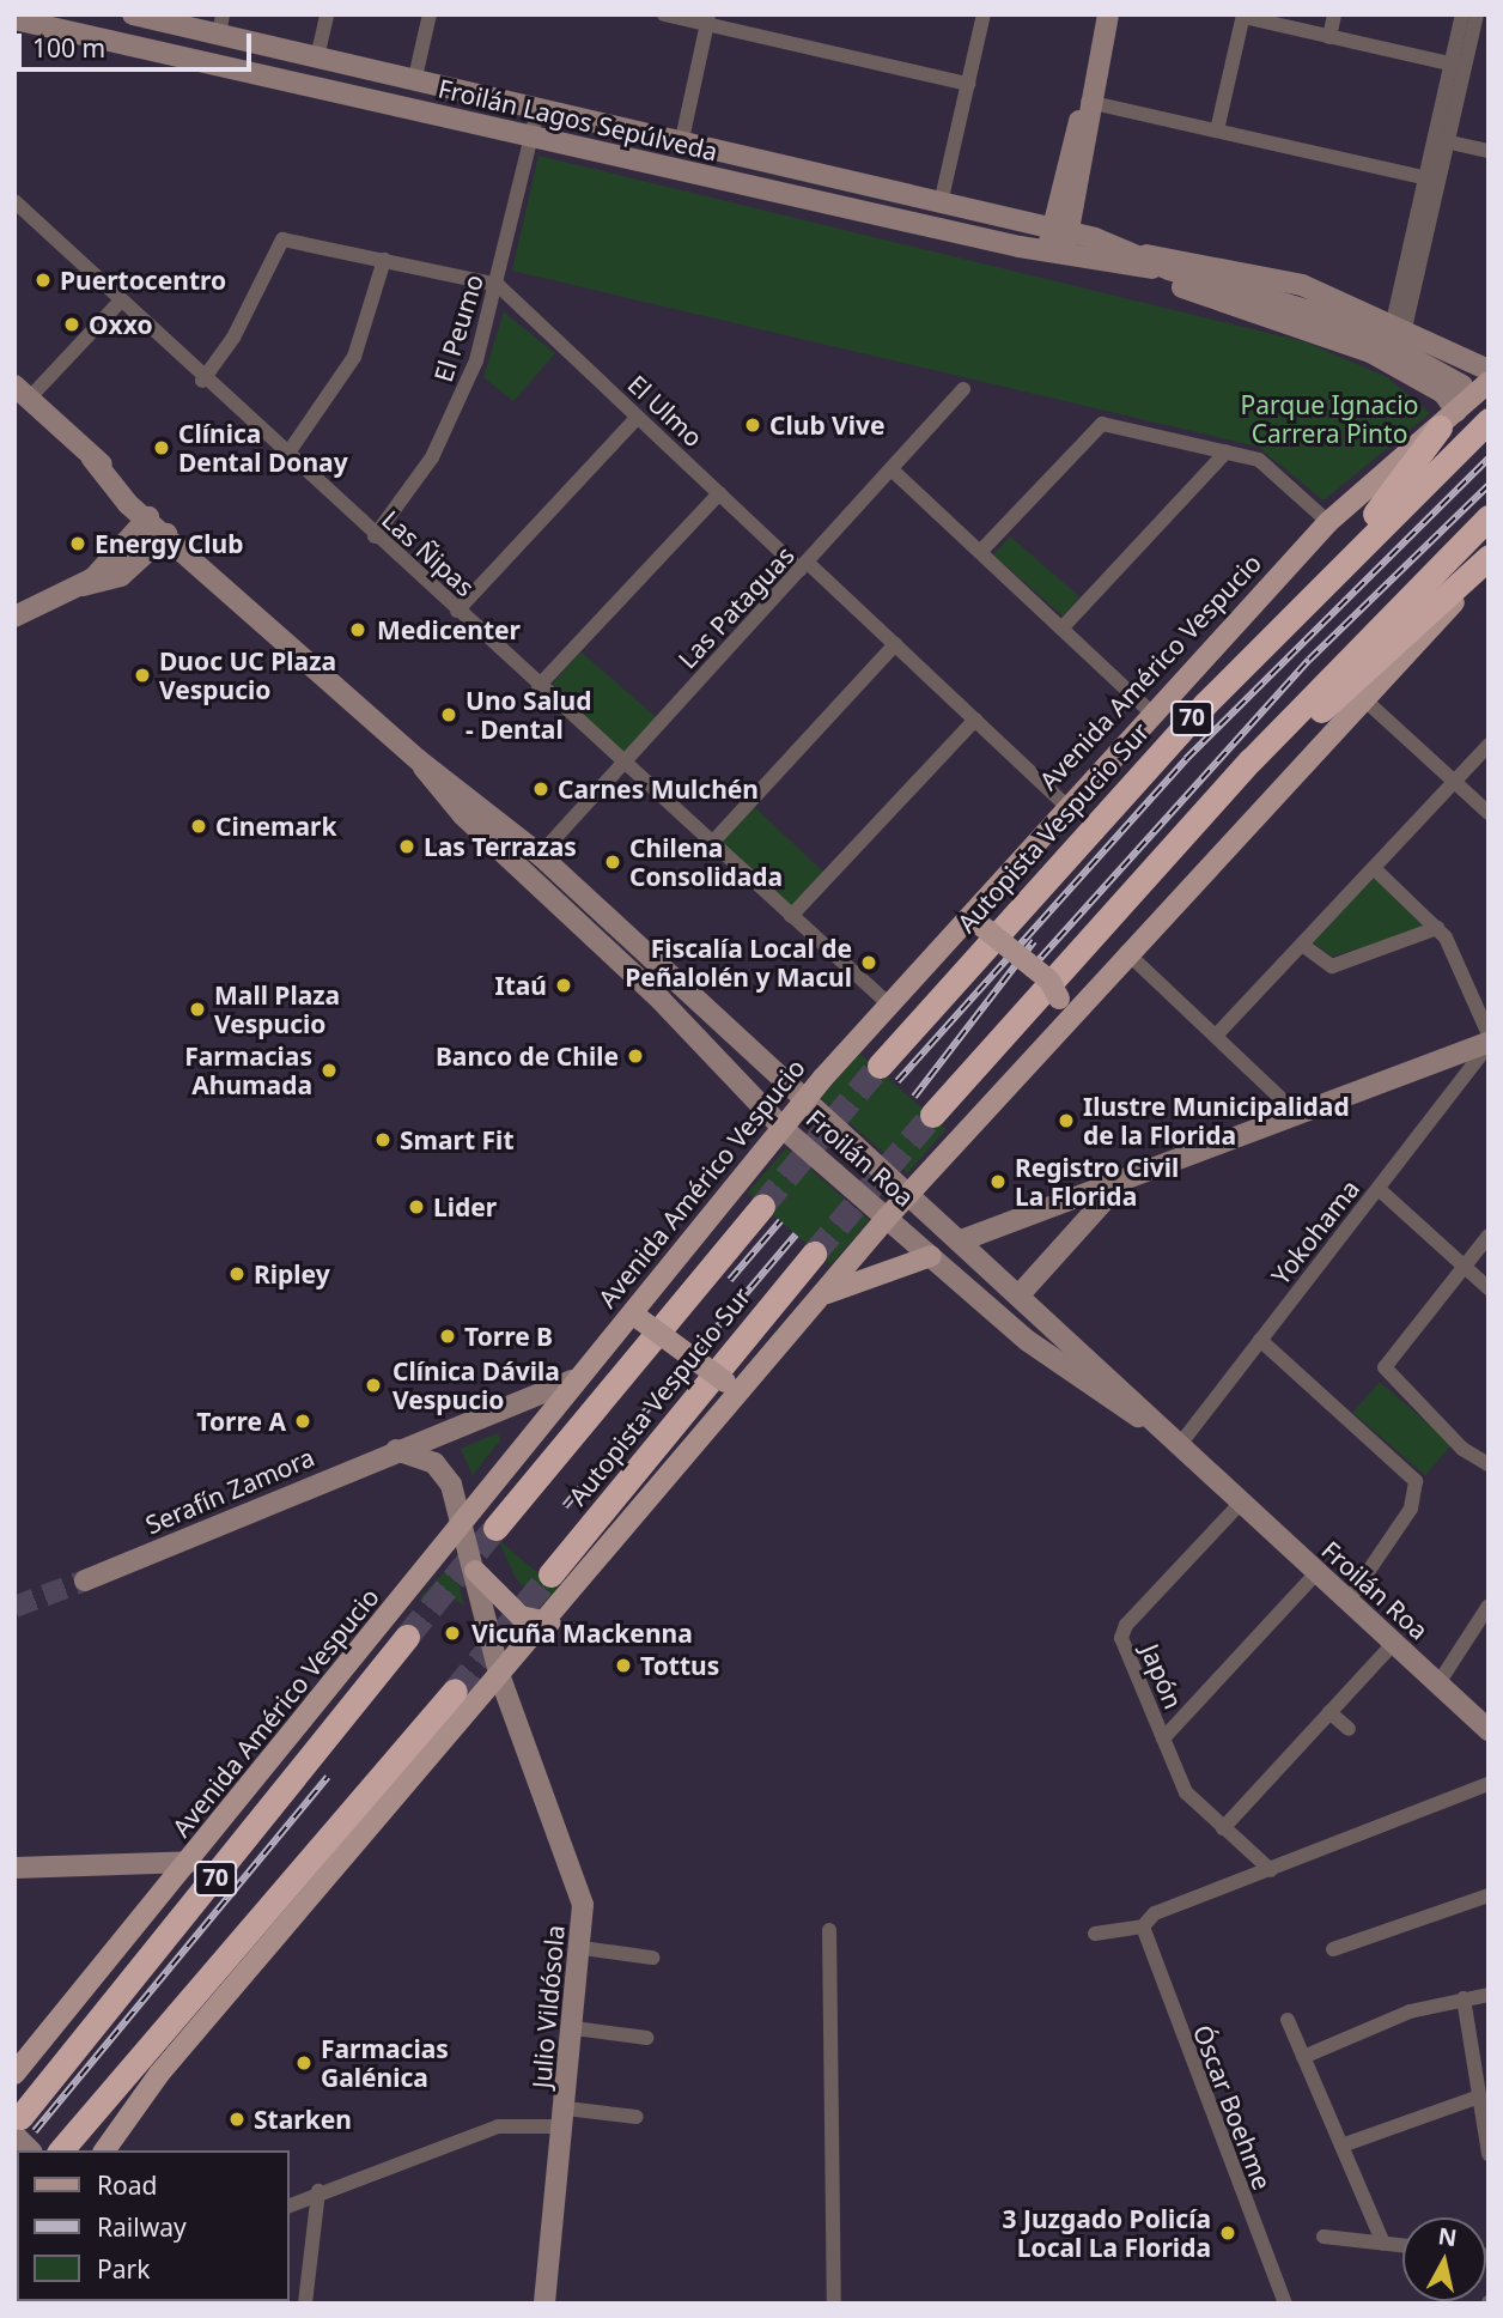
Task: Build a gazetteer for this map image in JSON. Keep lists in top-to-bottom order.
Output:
{
  "streets": {
    "highway": ["70", "Autopista Vespucio Sur"],
    "main road": ["Avenida Américo Vespucio"],
    "street": [
      "Froilán Lagos Sepúlveda",
      "El Peumo",
      "El Ulmo",
      "Las Ñipas",
      "Las Pataguas",
      "Froilán Roa",
      "Yokohama",
      "Serafín Zamora",
      "Japón",
      "Julio Vildósola",
      "Óscar Boehme"
    ]
  },
  "crossings": [
    ["Froilán Lagos Sepúlveda", "El Peumo"],
    ["Froilán Lagos Sepúlveda", "Avenida Américo Vespucio"],
    ["El Peumo", "El Ulmo"],
    ["El Peumo", "Las Ñipas"],
    ["El Ulmo", "Las Pataguas"],
    ["El Ulmo", "Avenida Américo Vespucio"],
    ["Las Ñipas", "Las Pataguas"],
    ["Las Ñipas", "Avenida Américo Vespucio"],
    ["Las Pataguas", "Froilán Roa"],
    ["Avenida Américo Vespucio", "Froilán Roa"],
    ["Avenida Américo Vespucio", "Serafín Zamora"],
    ["Froilán Roa", "Yokohama"],
    ["Froilán Roa", "Japón"]
  ],
  "parks": ["Parque Ignacio Carrera Pinto"],
  "places": [
    "Puertocentro",
    "Oxxo",
    "Club Vive",
    "Clínica Dental Donay",
    "Energy Club",
    "Medicenter",
    "Duoc UC Plaza Vespucio",
    "Uno Salud - Dental",
    "Carnes Mulchén",
    "Cinemark",
    "Las Terrazas",
    "Chilena Consolidada",
    "Fiscalía Local de Peñalolén y Macul",
    "Itaú",
    "Mall Plaza Vespucio",
    "Banco de Chile",
    "Farmacias Ahumada",
    "Ilustre Municipalidad de la Florida",
    "Smart Fit",
    "Registro Civil La Florida",
    "Lider",
    "Ripley",
    "Torre B",
    "Clínica Dávila Vespucio",
    "Torre A",
    "Vicuña Mackenna",
    "Tottus",
    "Farmacias Galénica",
    "Starken",
    "3 Juzgado Policía Local La Florida"
  ],
  "legend": ["Road", "Railway", "Park"],
  "scale_bar": "100 m",
  "north": "top"
}
